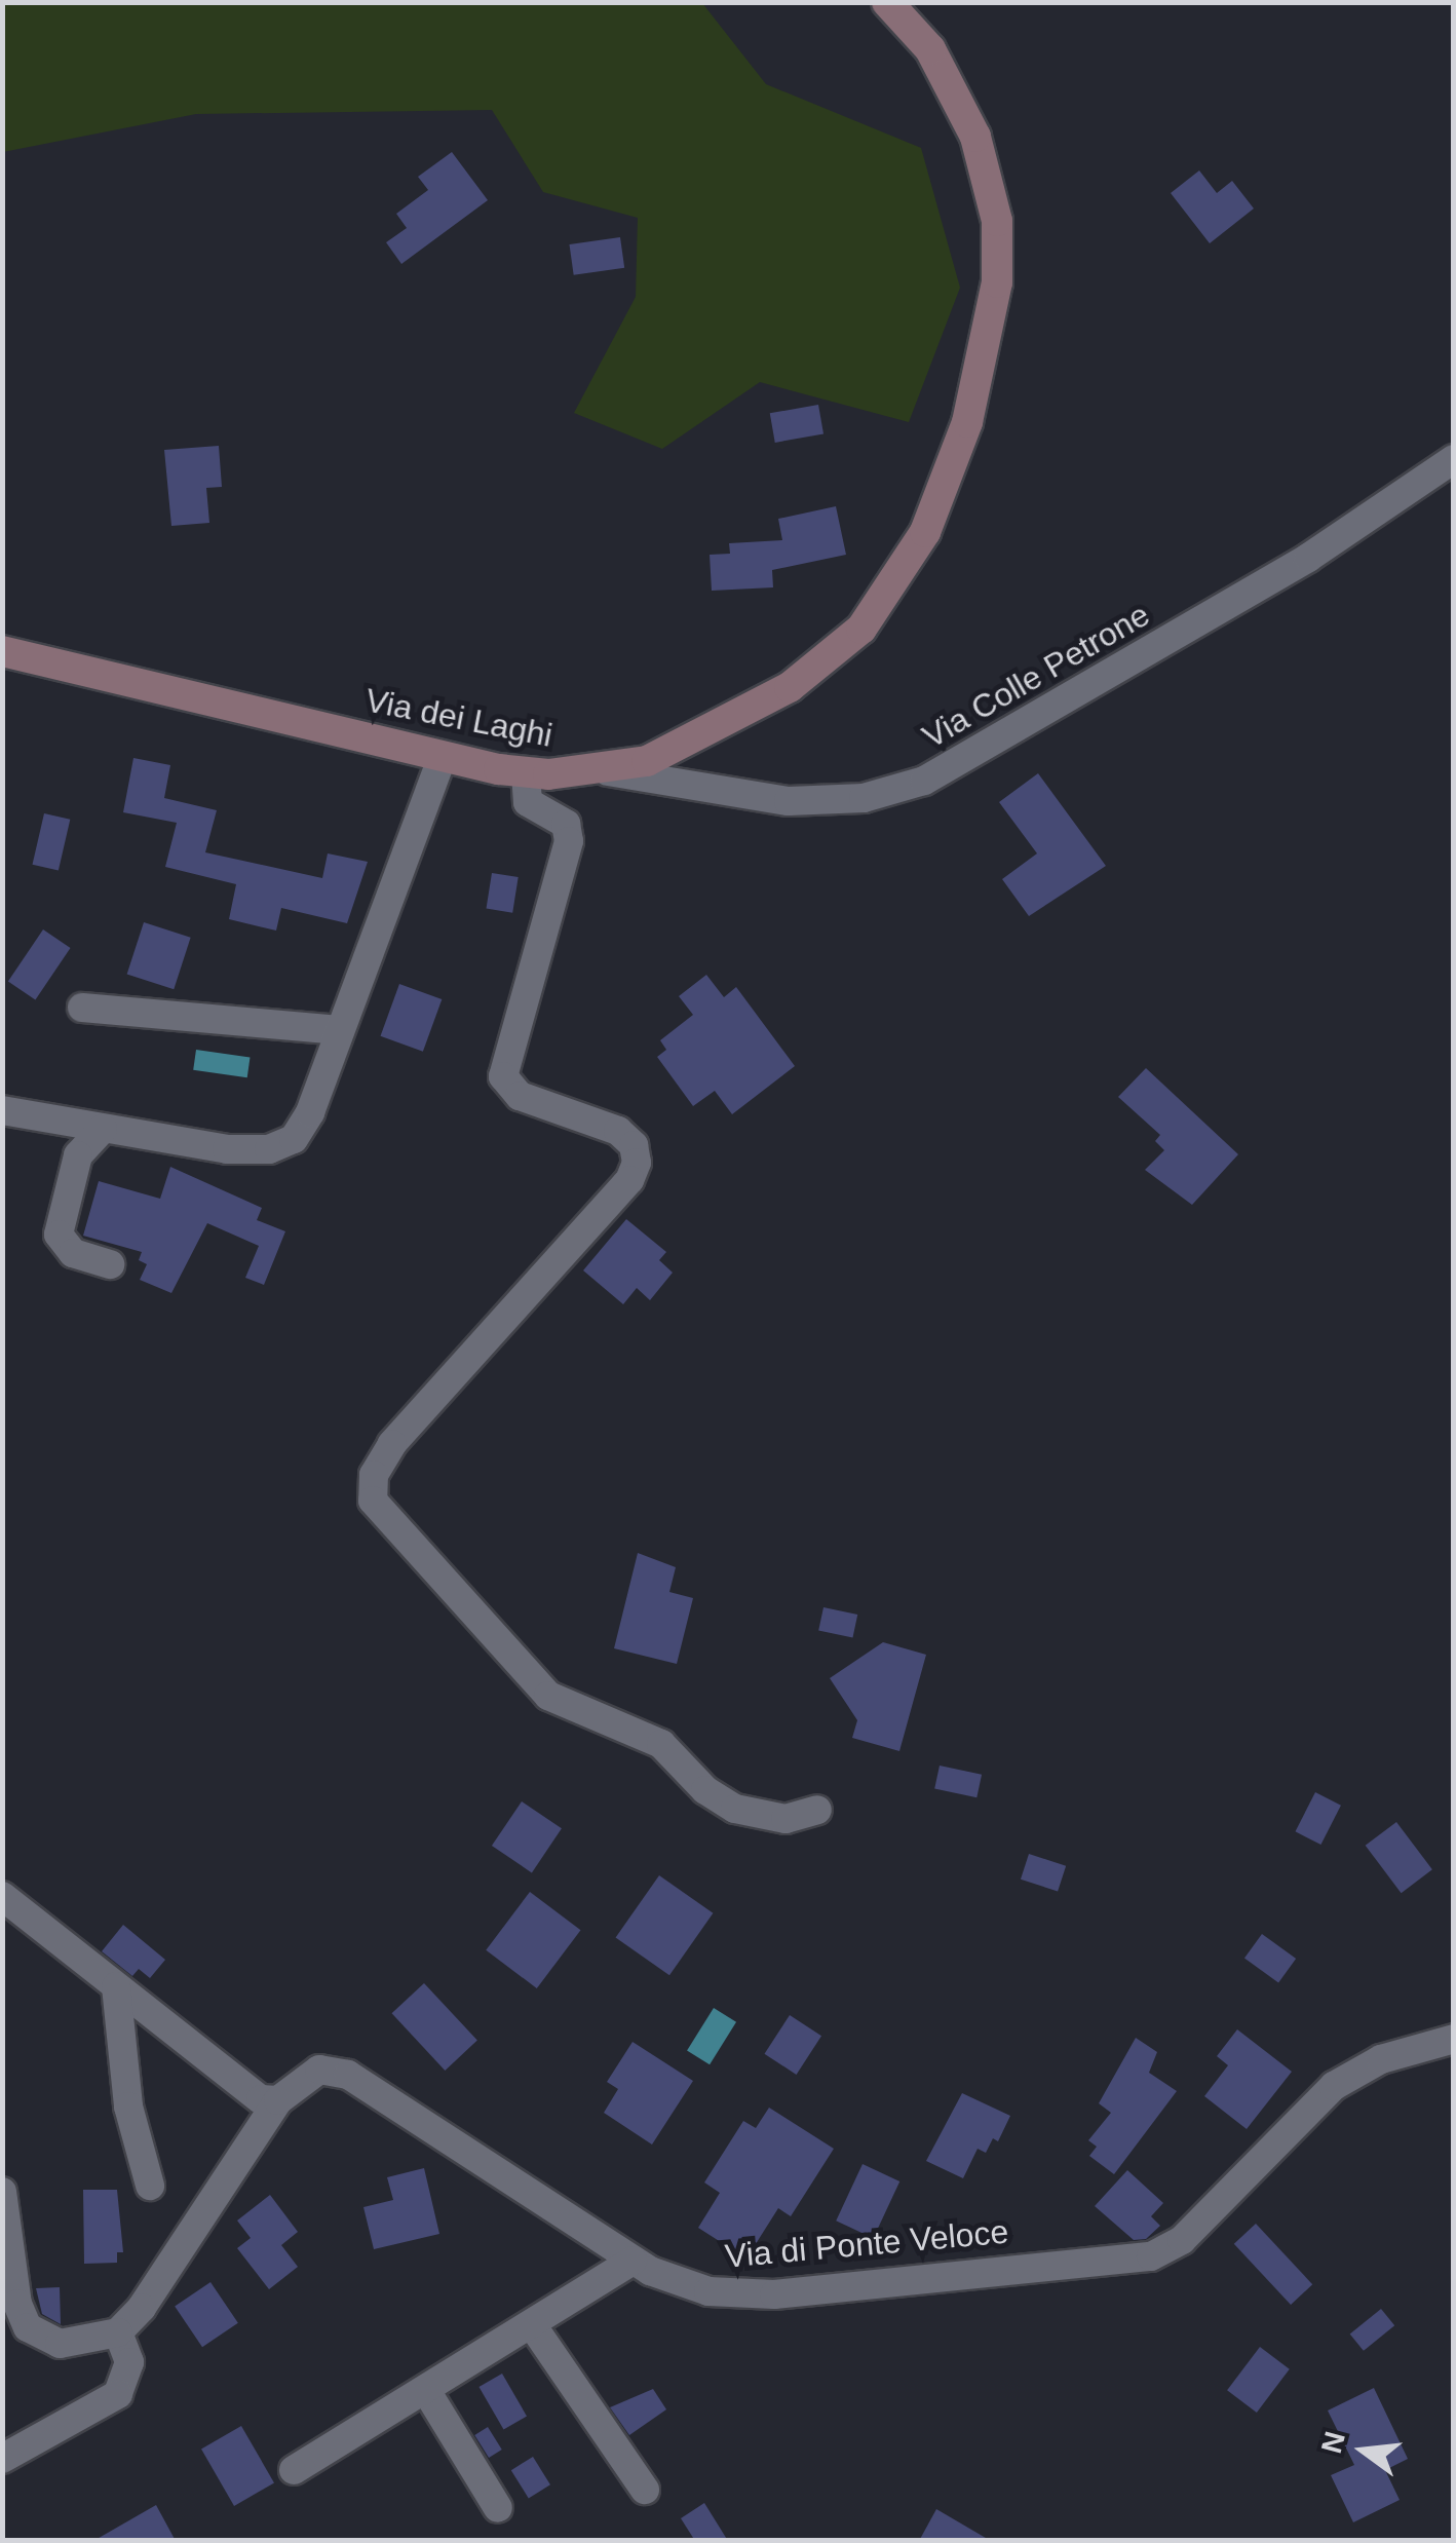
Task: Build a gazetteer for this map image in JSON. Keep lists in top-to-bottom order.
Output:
{
  "streets": {
    "main road": ["Via dei Laghi"],
    "street": ["Via Colle Petrone", "Via di Ponte Veloce"]
  },
  "crossings": [
    ["Via Colle Petrone", "Via dei Laghi"]
  ],
  "north": "left"
}
